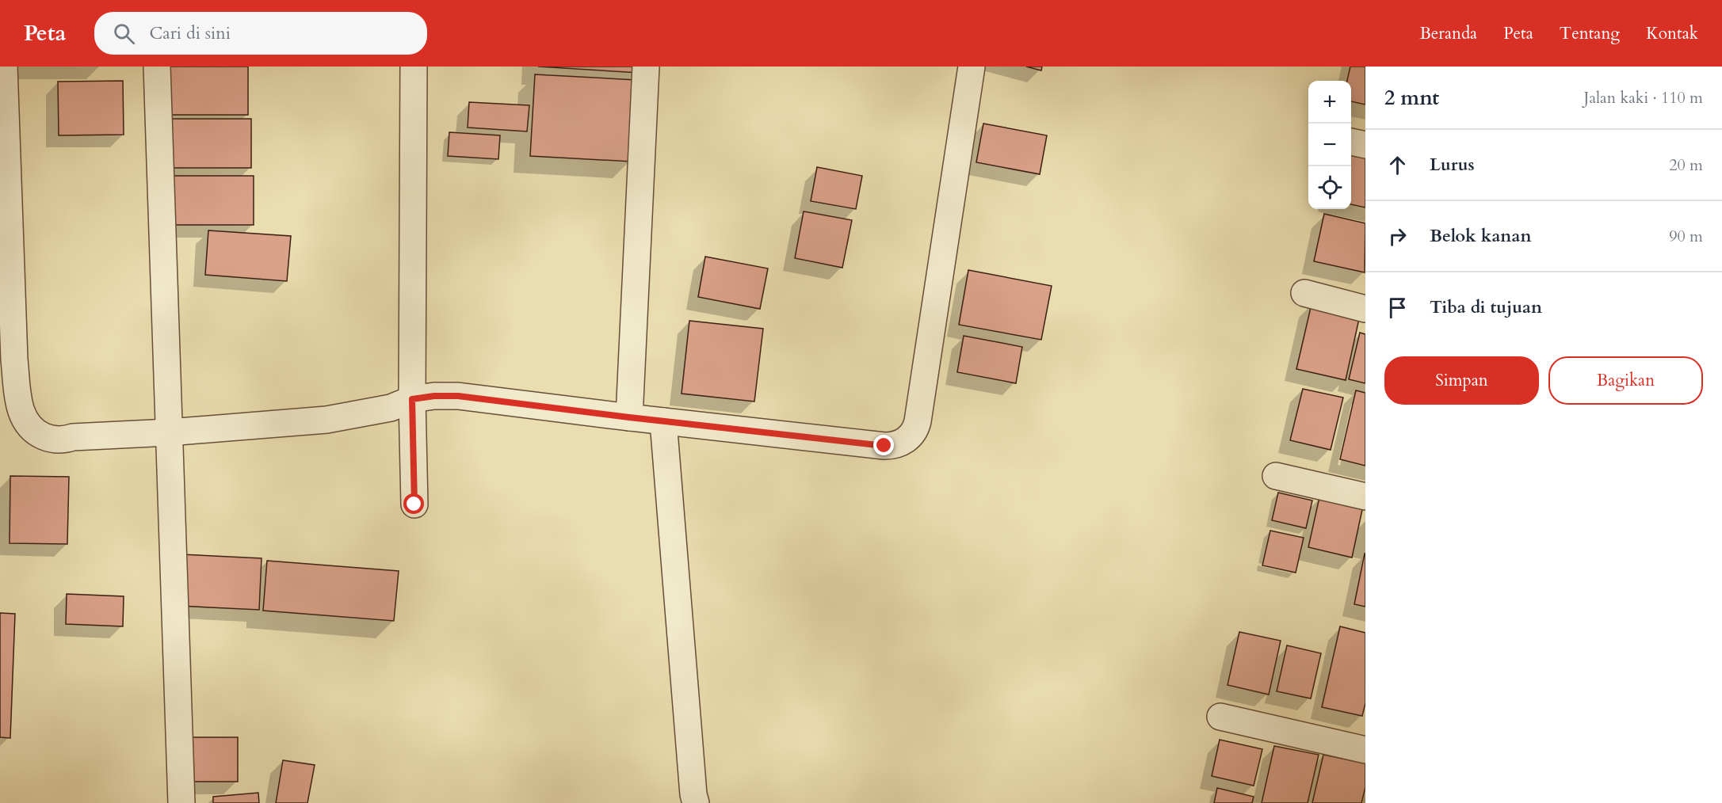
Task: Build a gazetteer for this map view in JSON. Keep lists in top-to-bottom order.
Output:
{
  "page": {
    "header": "Peta",
    "search": "Cari di sini",
    "nav": [
      "Beranda",
      "Peta",
      "Tentang",
      "Kontak"
    ],
    "heading": ["2 mnt", "Jalan kaki · 110 m"],
    "map_buttons": ["+", "−"],
    "list": [
      ["Lurus", "20 m"],
      ["Belok kanan", "90 m"],
      "Tiba di tujuan"
    ],
    "buttons": ["Simpan", "Bagikan"]
  }
}
